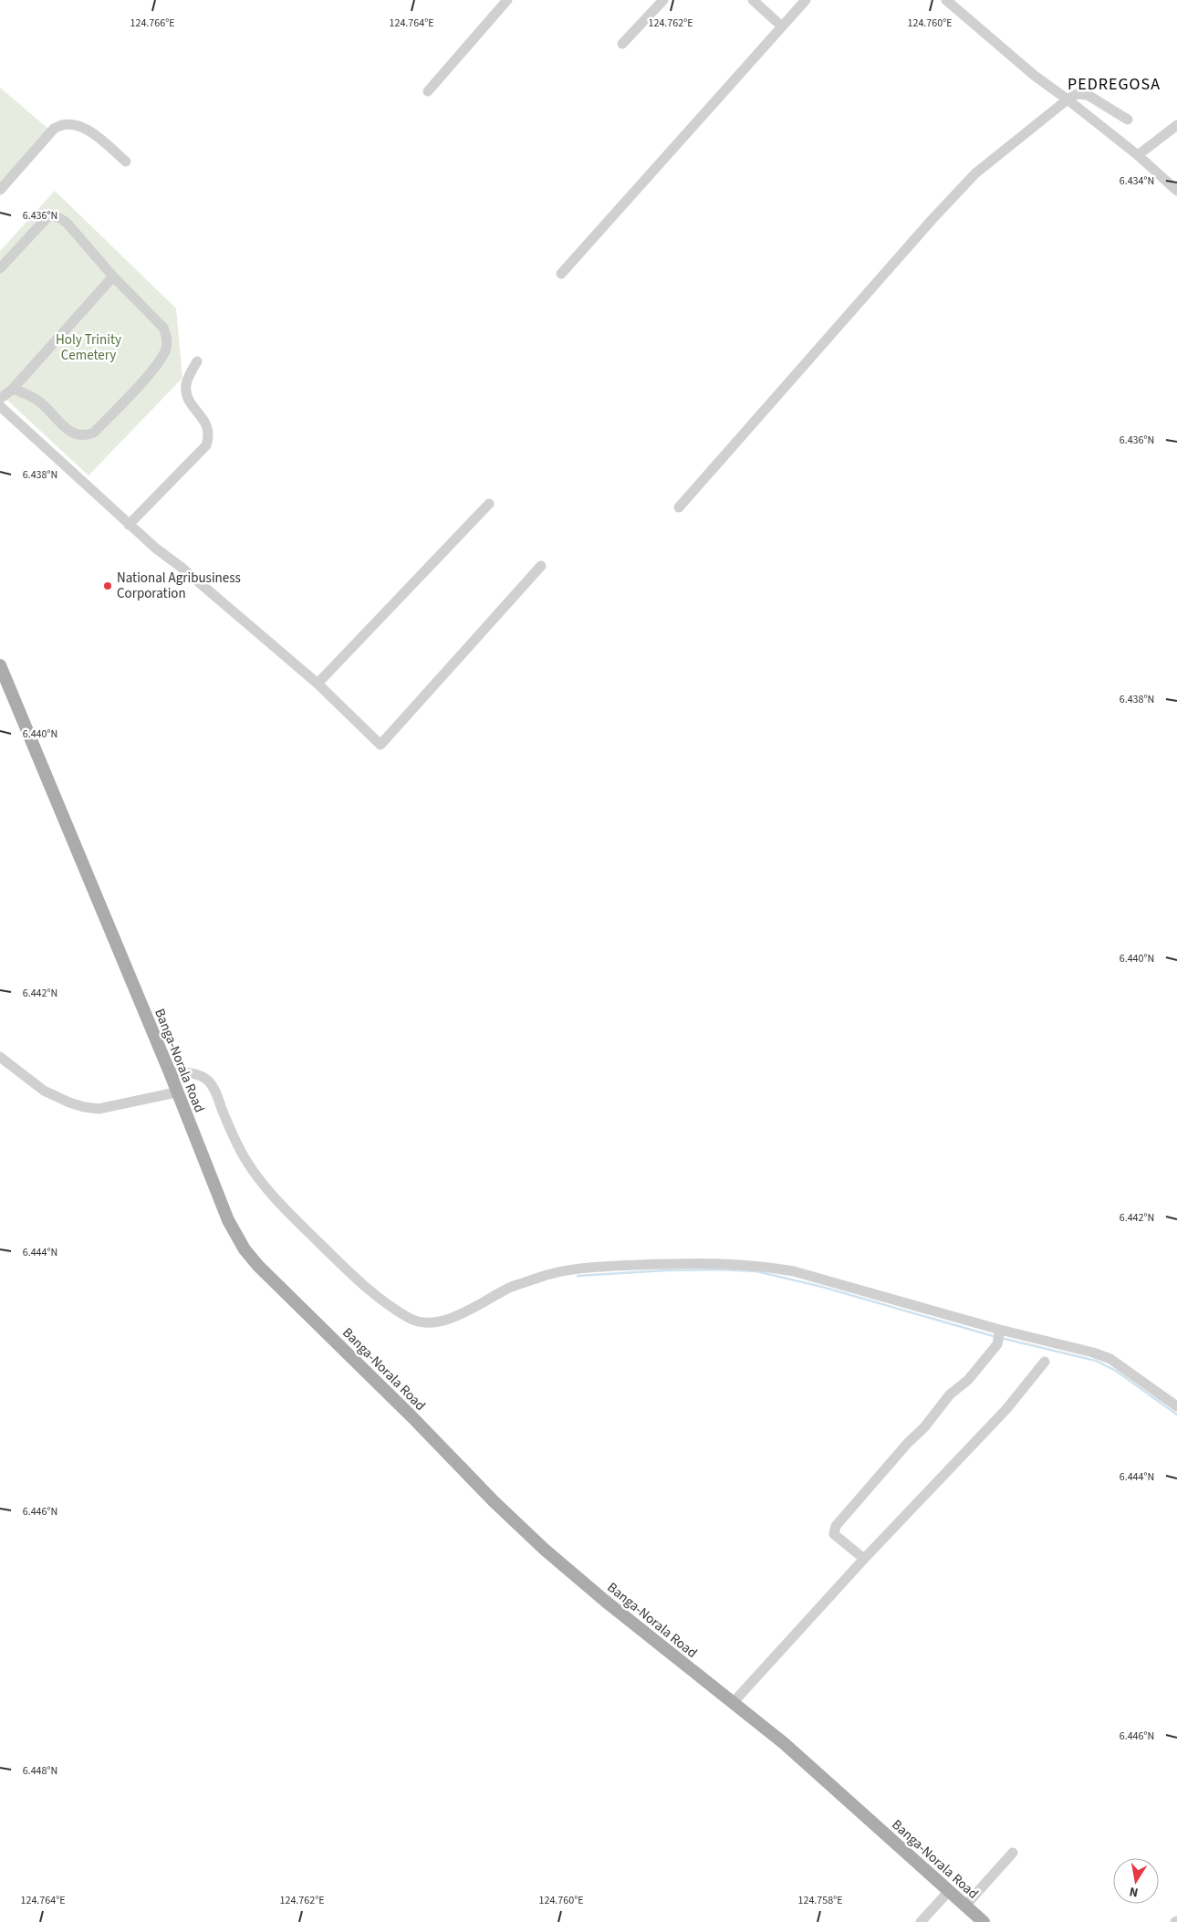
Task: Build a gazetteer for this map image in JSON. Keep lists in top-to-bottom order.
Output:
{
  "streets": {
    "main road": ["Banga-Norala Road"]
  },
  "districts": ["PEDREGOSA"],
  "parks": ["Holy Trinity Cemetery"],
  "places": ["National Agribusiness Corporation"],
  "north": "bottom",
  "coordinates": [
    "124.766°E",
    "124.764°E",
    "124.762°E",
    "124.760°E",
    "6.434°N",
    "6.436°N",
    "6.438°N",
    "6.440°N",
    "6.442°N",
    "6.444°N",
    "6.446°N",
    "6.448°N",
    "124.758°E"
  ]
}
